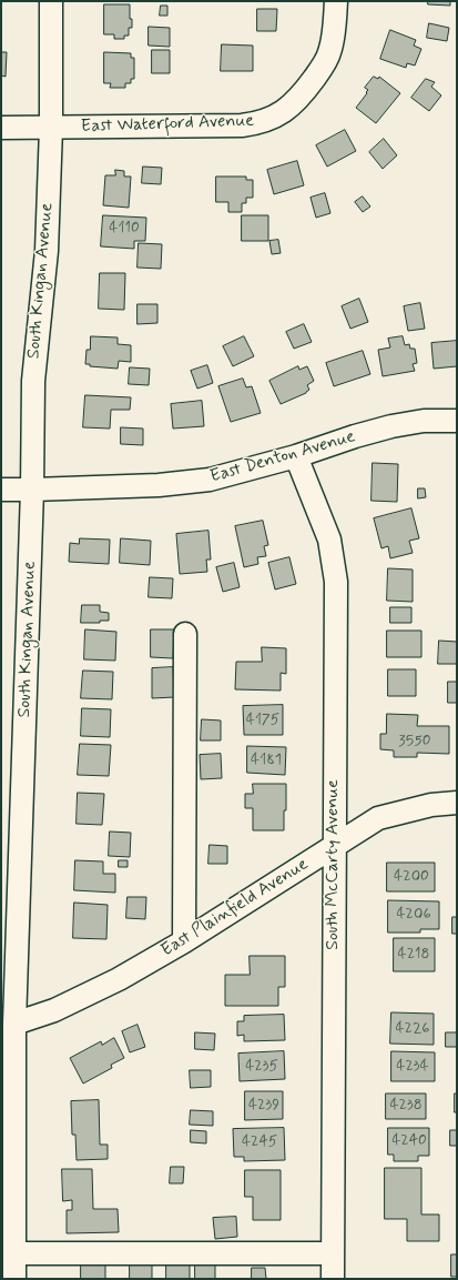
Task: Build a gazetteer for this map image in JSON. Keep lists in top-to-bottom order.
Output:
{
  "streets": {
    "street": [
      "East Waterford Avenue",
      "South Kingan Avenue",
      "East Denton Avenue",
      "South McCarty Avenue",
      "East Plainfield Avenue"
    ]
  },
  "crossings": [
    ["East Waterford Avenue", "South Kingan Avenue"],
    ["South Kingan Avenue", "East Denton Avenue"],
    ["South Kingan Avenue", "East Plainfield Avenue"],
    ["East Denton Avenue", "South McCarty Avenue"],
    ["South McCarty Avenue", "East Plainfield Avenue"]
  ],
  "house_numbers": [
    "4110",
    "4175",
    "3550",
    "4181",
    "4200",
    "4206",
    "4218",
    "4226",
    "4235",
    "4234",
    "4239",
    "4238",
    "4240",
    "4245"
  ]
}
